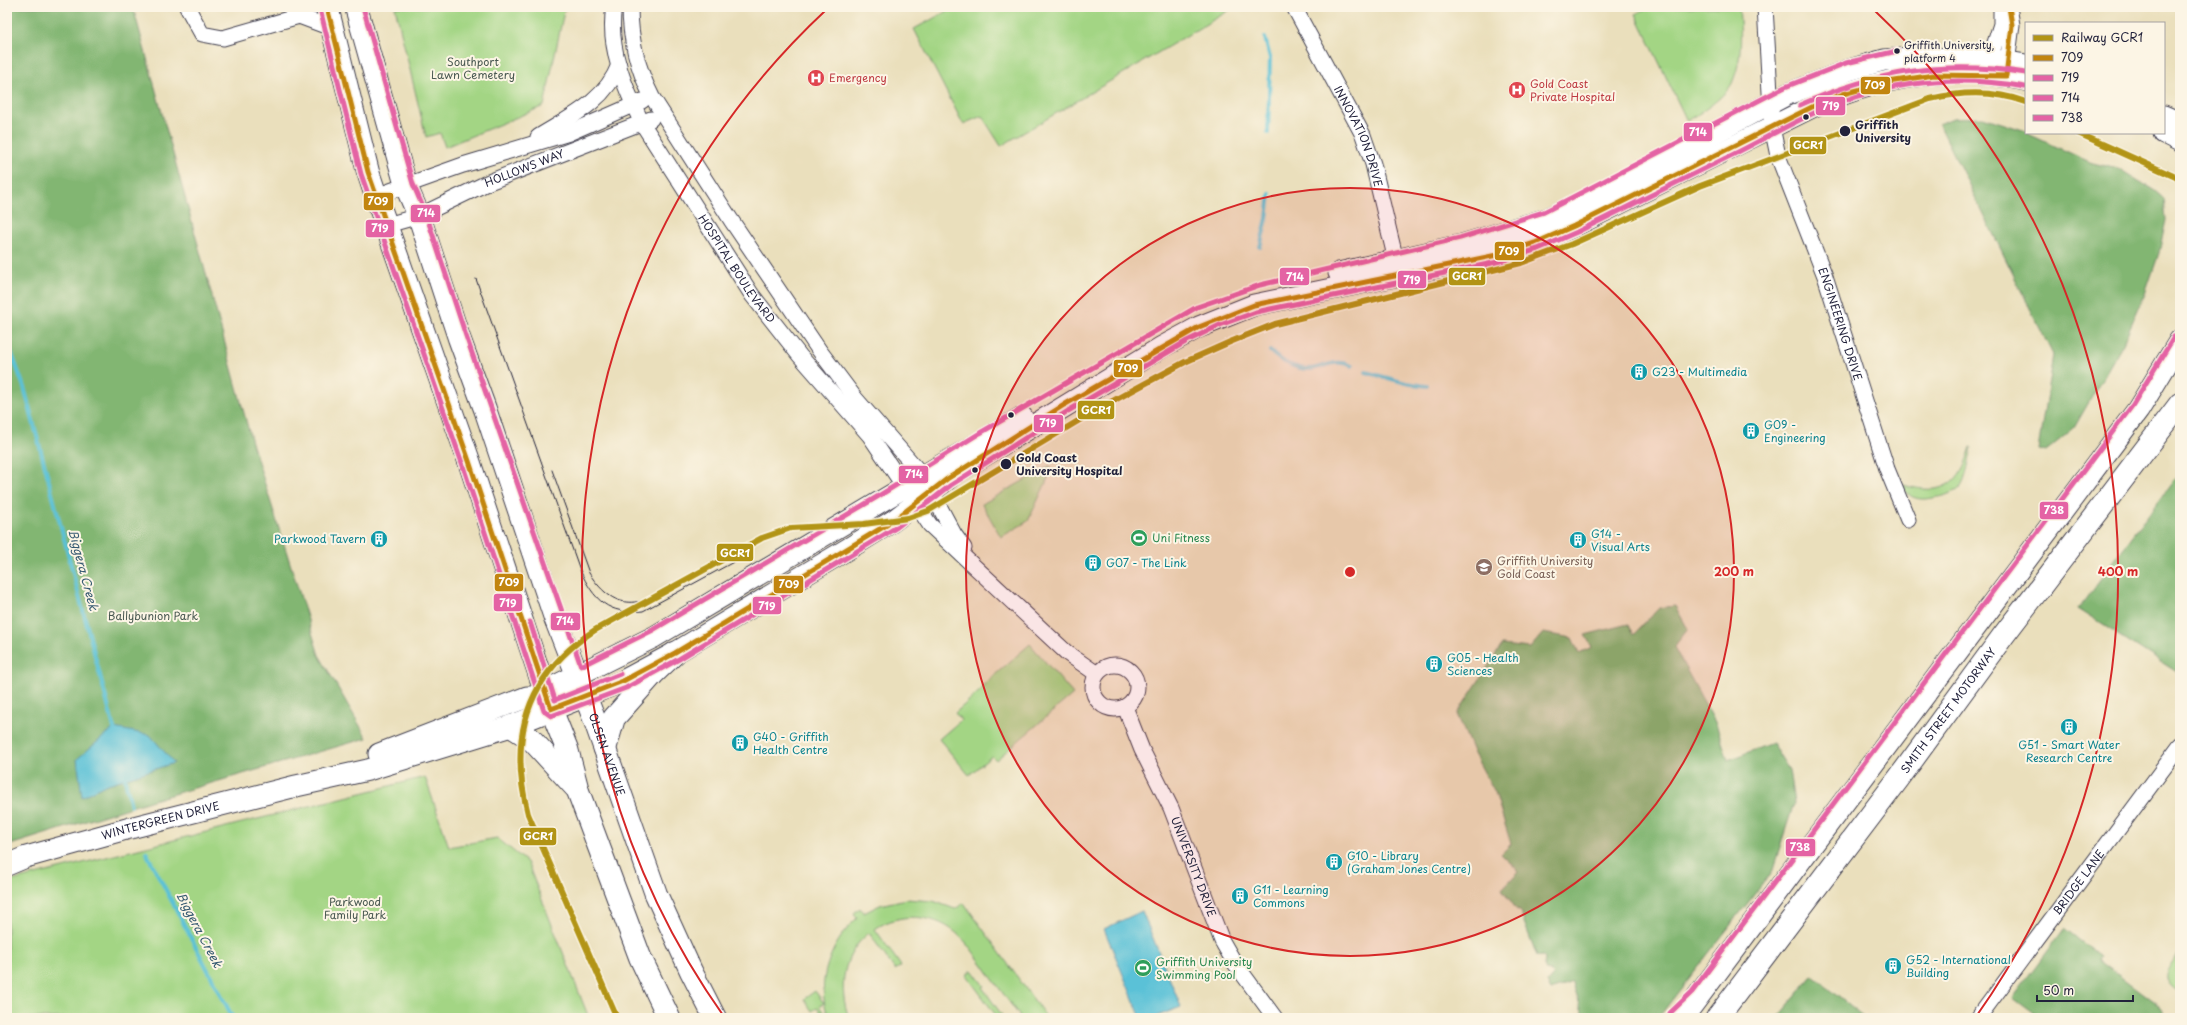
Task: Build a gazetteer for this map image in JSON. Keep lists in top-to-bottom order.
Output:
{
  "streets": {
    "main road": ["SMITH STREET MOTORWAY", "OLSEN AVENUE"],
    "street": [
      "INNOVATION DRIVE",
      "HOLLOWS WAY",
      "HOSPITAL BOULEVARD",
      "ENGINEERING DRIVE",
      "WINTERGREEN DRIVE",
      "UNIVERSITY DRIVE",
      "BRIDGE LANE"
    ]
  },
  "crossings": [
    ["HOLLOWS WAY", "HOSPITAL BOULEVARD"],
    ["HOLLOWS WAY", "OLSEN AVENUE"]
  ],
  "water": ["Biggera Creek"],
  "parks": ["Southport Lawn Cemetery", "Ballybunion Park", "Parkwood Family Park"],
  "places": {
    "other": ["Griffith University, platform 4", "Griffith University", "Gold Coast University Hospital"],
    "hospital": ["Emergency", "Gold Coast Private Hospital"],
    "building": [
      "G23 - Multimedia",
      "G09 - Engineering",
      "Parkwood Tavern",
      "G14 - Visual Arts",
      "G07 - The Link",
      "G05 - Health Sciences",
      "G51 - Smart Water Research Centre",
      "G40 - Griffith Health Centre",
      "G10 - Library (Graham Jones Centre)",
      "G11 - Learning Commons",
      "G52 - International Building"
    ],
    "sports": ["Uni Fitness", "Griffith University Swimming Pool"],
    "school or university": ["Griffith University Gold Coast"]
  },
  "lines": [
    "transit line 709",
    "transit line 714",
    "transit line 719",
    "transit line 738",
    "rail line GCR1"
  ],
  "legend": [
    "Railway GCR1",
    "709",
    "719",
    "714",
    "738"
  ],
  "scale_bar": "50 m",
  "rings": ["200 m", "400 m"]
}
